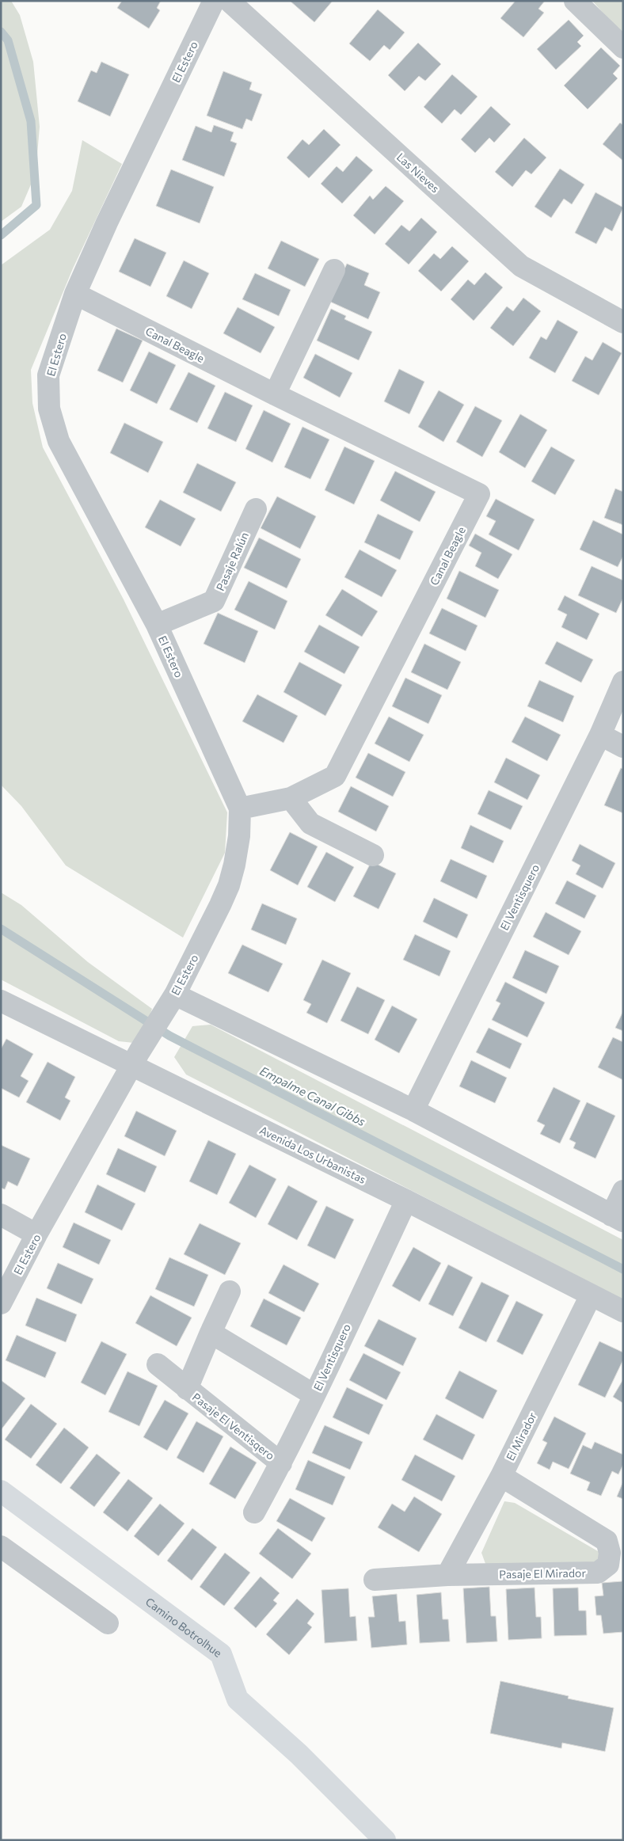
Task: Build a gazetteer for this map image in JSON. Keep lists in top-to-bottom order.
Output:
{
  "streets": {
    "street": [
      "El Estero",
      "Las Nieves",
      "Canal Beagle",
      "Pasaje Ralún",
      "El Ventisquero",
      "Avenida Los Urbanistas",
      "Pasaje El Ventisqero",
      "El Mirador",
      "Pasaje El Mirador",
      "Camino Botrolhue"
    ]
  },
  "crossings": [
    ["El Estero", "Canal Beagle"],
    ["El Estero", "Pasaje Ralún"],
    ["El Estero", "Avenida Los Urbanistas"],
    ["El Ventisquero", "Avenida Los Urbanistas"],
    ["El Ventisquero", "Pasaje El Ventisqero"],
    ["Avenida Los Urbanistas", "El Mirador"],
    ["El Mirador", "Pasaje El Mirador"]
  ],
  "water": ["Empalme Canal Gibbs"]
}
